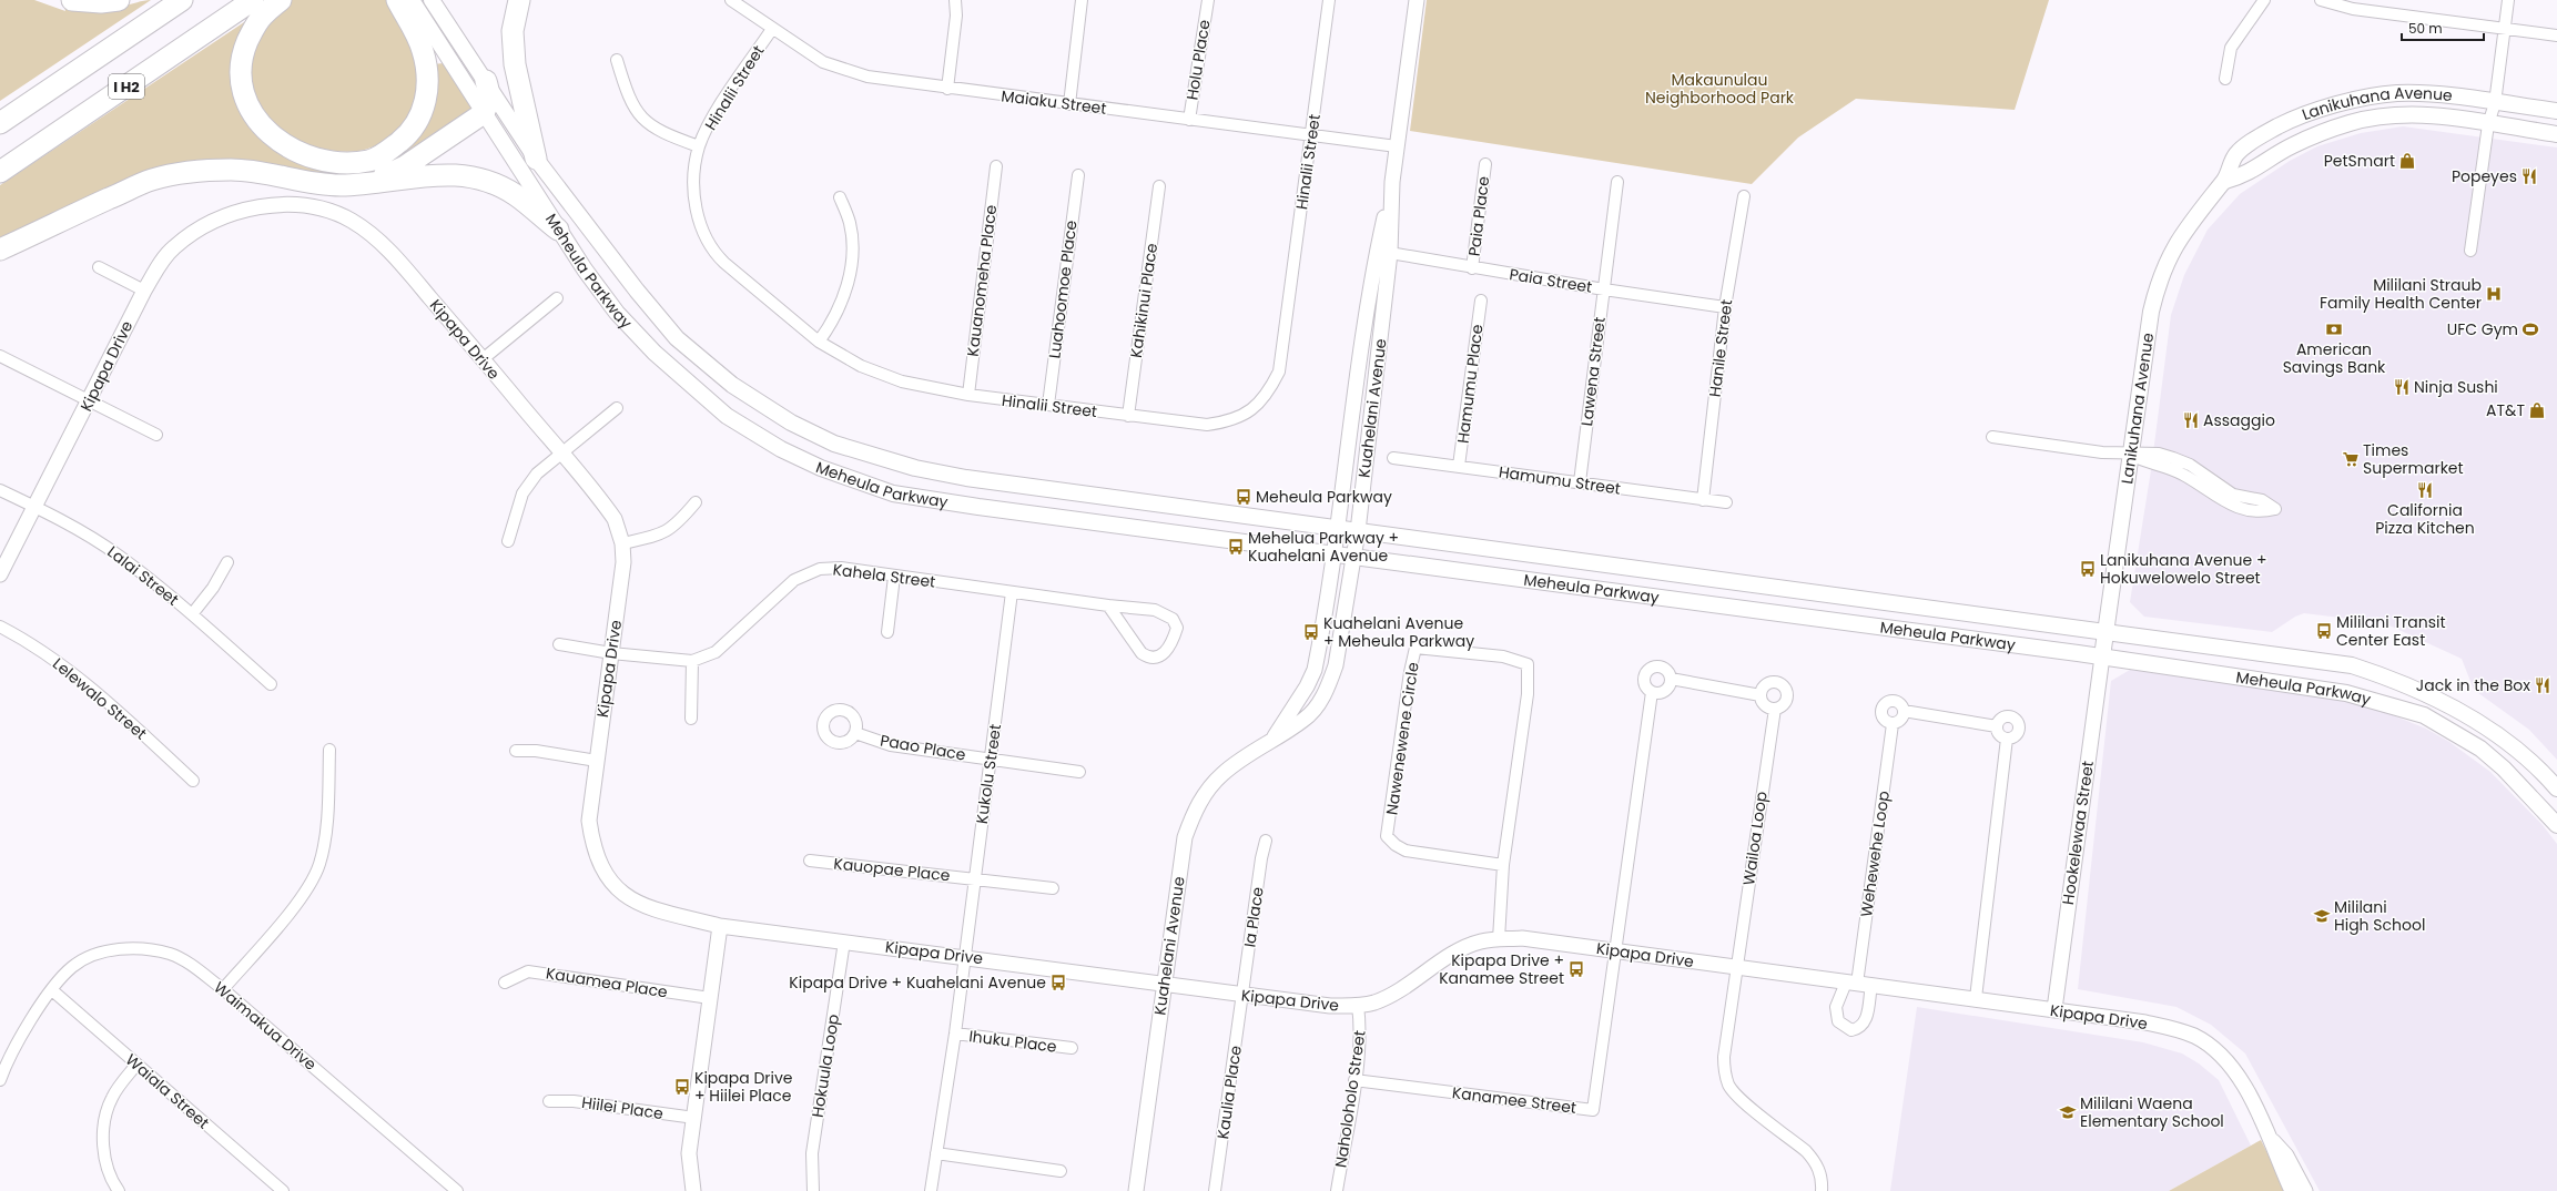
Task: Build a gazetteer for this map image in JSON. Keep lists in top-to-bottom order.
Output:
{
  "streets": {
    "highway": ["I H2"],
    "main road": ["Lanikuhana Avenue", "Meheula Parkway"],
    "street": [
      "Holu Place",
      "Hinalii Street",
      "Maiaku Street",
      "Paia Place",
      "Kauanomeha Place",
      "Paia Street",
      "Luahoomoe Place",
      "Kahikinui Place",
      "Kipapa Drive",
      "Hanile Street",
      "Lawena Street",
      "Hamumu Place",
      "Kuahelani Avenue",
      "Hamumu Street",
      "Lalai Street",
      "Kahela Street",
      "Lelewalo Street",
      "Nawenewene Circle",
      "Paao Place",
      "Kukolu Street",
      "Hookelewaa Street",
      "Wailoa Loop",
      "Wehewehe Loop",
      "Kauopae Place",
      "Ia Place",
      "Kauamea Place",
      "Waimakua Drive",
      "Ihuku Place",
      "Hokuula Loop",
      "Waiala Street",
      "Kaulia Place",
      "Naholoholo Street",
      "Kanamee Street",
      "Hiilei Place"
    ]
  },
  "crossings": [
    ["Holu Place", "Maiaku Street"],
    ["Hinalii Street", "Maiaku Street"],
    ["Hinalii Street", "Kauanomeha Place"],
    ["Hinalii Street", "Luahoomoe Place"],
    ["Hinalii Street", "Kahikinui Place"],
    ["Maiaku Street", "Kuahelani Avenue"],
    ["Lanikuhana Avenue", "Meheula Parkway"],
    ["Lanikuhana Avenue", "Hookelewaa Street"],
    ["Paia Place", "Paia Street"],
    ["Meheula Parkway", "Kuahelani Avenue"],
    ["Meheula Parkway", "Hookelewaa Street"],
    ["Paia Street", "Hanile Street"],
    ["Paia Street", "Lawena Street"],
    ["Paia Street", "Kuahelani Avenue"],
    ["Kipapa Drive", "Kuahelani Avenue"],
    ["Kipapa Drive", "Lalai Street"],
    ["Kipapa Drive", "Kahela Street"],
    ["Kipapa Drive", "Nawenewene Circle"],
    ["Kipapa Drive", "Kukolu Street"],
    ["Kipapa Drive", "Hookelewaa Street"],
    ["Kipapa Drive", "Wailoa Loop"],
    ["Kipapa Drive", "Wehewehe Loop"],
    ["Kipapa Drive", "Ia Place"],
    ["Kipapa Drive", "Hokuula Loop"],
    ["Kipapa Drive", "Kaulia Place"],
    ["Kipapa Drive", "Naholoholo Street"],
    ["Kipapa Drive", "Kanamee Street"],
    ["Hanile Street", "Hamumu Street"],
    ["Lawena Street", "Hamumu Street"],
    ["Hamumu Place", "Hamumu Street"],
    ["Kahela Street", "Kukolu Street"],
    ["Paao Place", "Kukolu Street"],
    ["Kukolu Street", "Kauopae Place"],
    ["Ia Place", "Kaulia Place"],
    ["Waimakua Drive", "Waiala Street"],
    ["Naholoholo Street", "Kanamee Street"]
  ],
  "parks": ["Makaunulau Neighborhood Park"],
  "places": {
    "shop": ["PetSmart", "AT&T"],
    "restaurant": [
      "Popeyes",
      "Ninja Sushi",
      "Assaggio",
      "California Pizza Kitchen",
      "Jack in the Box"
    ],
    "hospital": ["Mililani Straub Family Health Center"],
    "bank": ["American Savings Bank"],
    "sports": ["UFC Gym"],
    "supermarket": ["Times Supermarket"],
    "bus stop": [
      "Meheula Parkway",
      "Mehelua Parkway + Kuahelani Avenue",
      "Lanikuhana Avenue + Hokuwelowelo Street",
      "Mililani Transit Center East",
      "Kuahelani Avenue + Meheula Parkway",
      "Kipapa Drive + Kanamee Street",
      "Kipapa Drive + Kuahelani Avenue",
      "Kipapa Drive + Hiilei Place"
    ],
    "school or university": ["Mililani High School", "Mililani Waena Elementary School"]
  },
  "scale_bar": "50 m"
}
